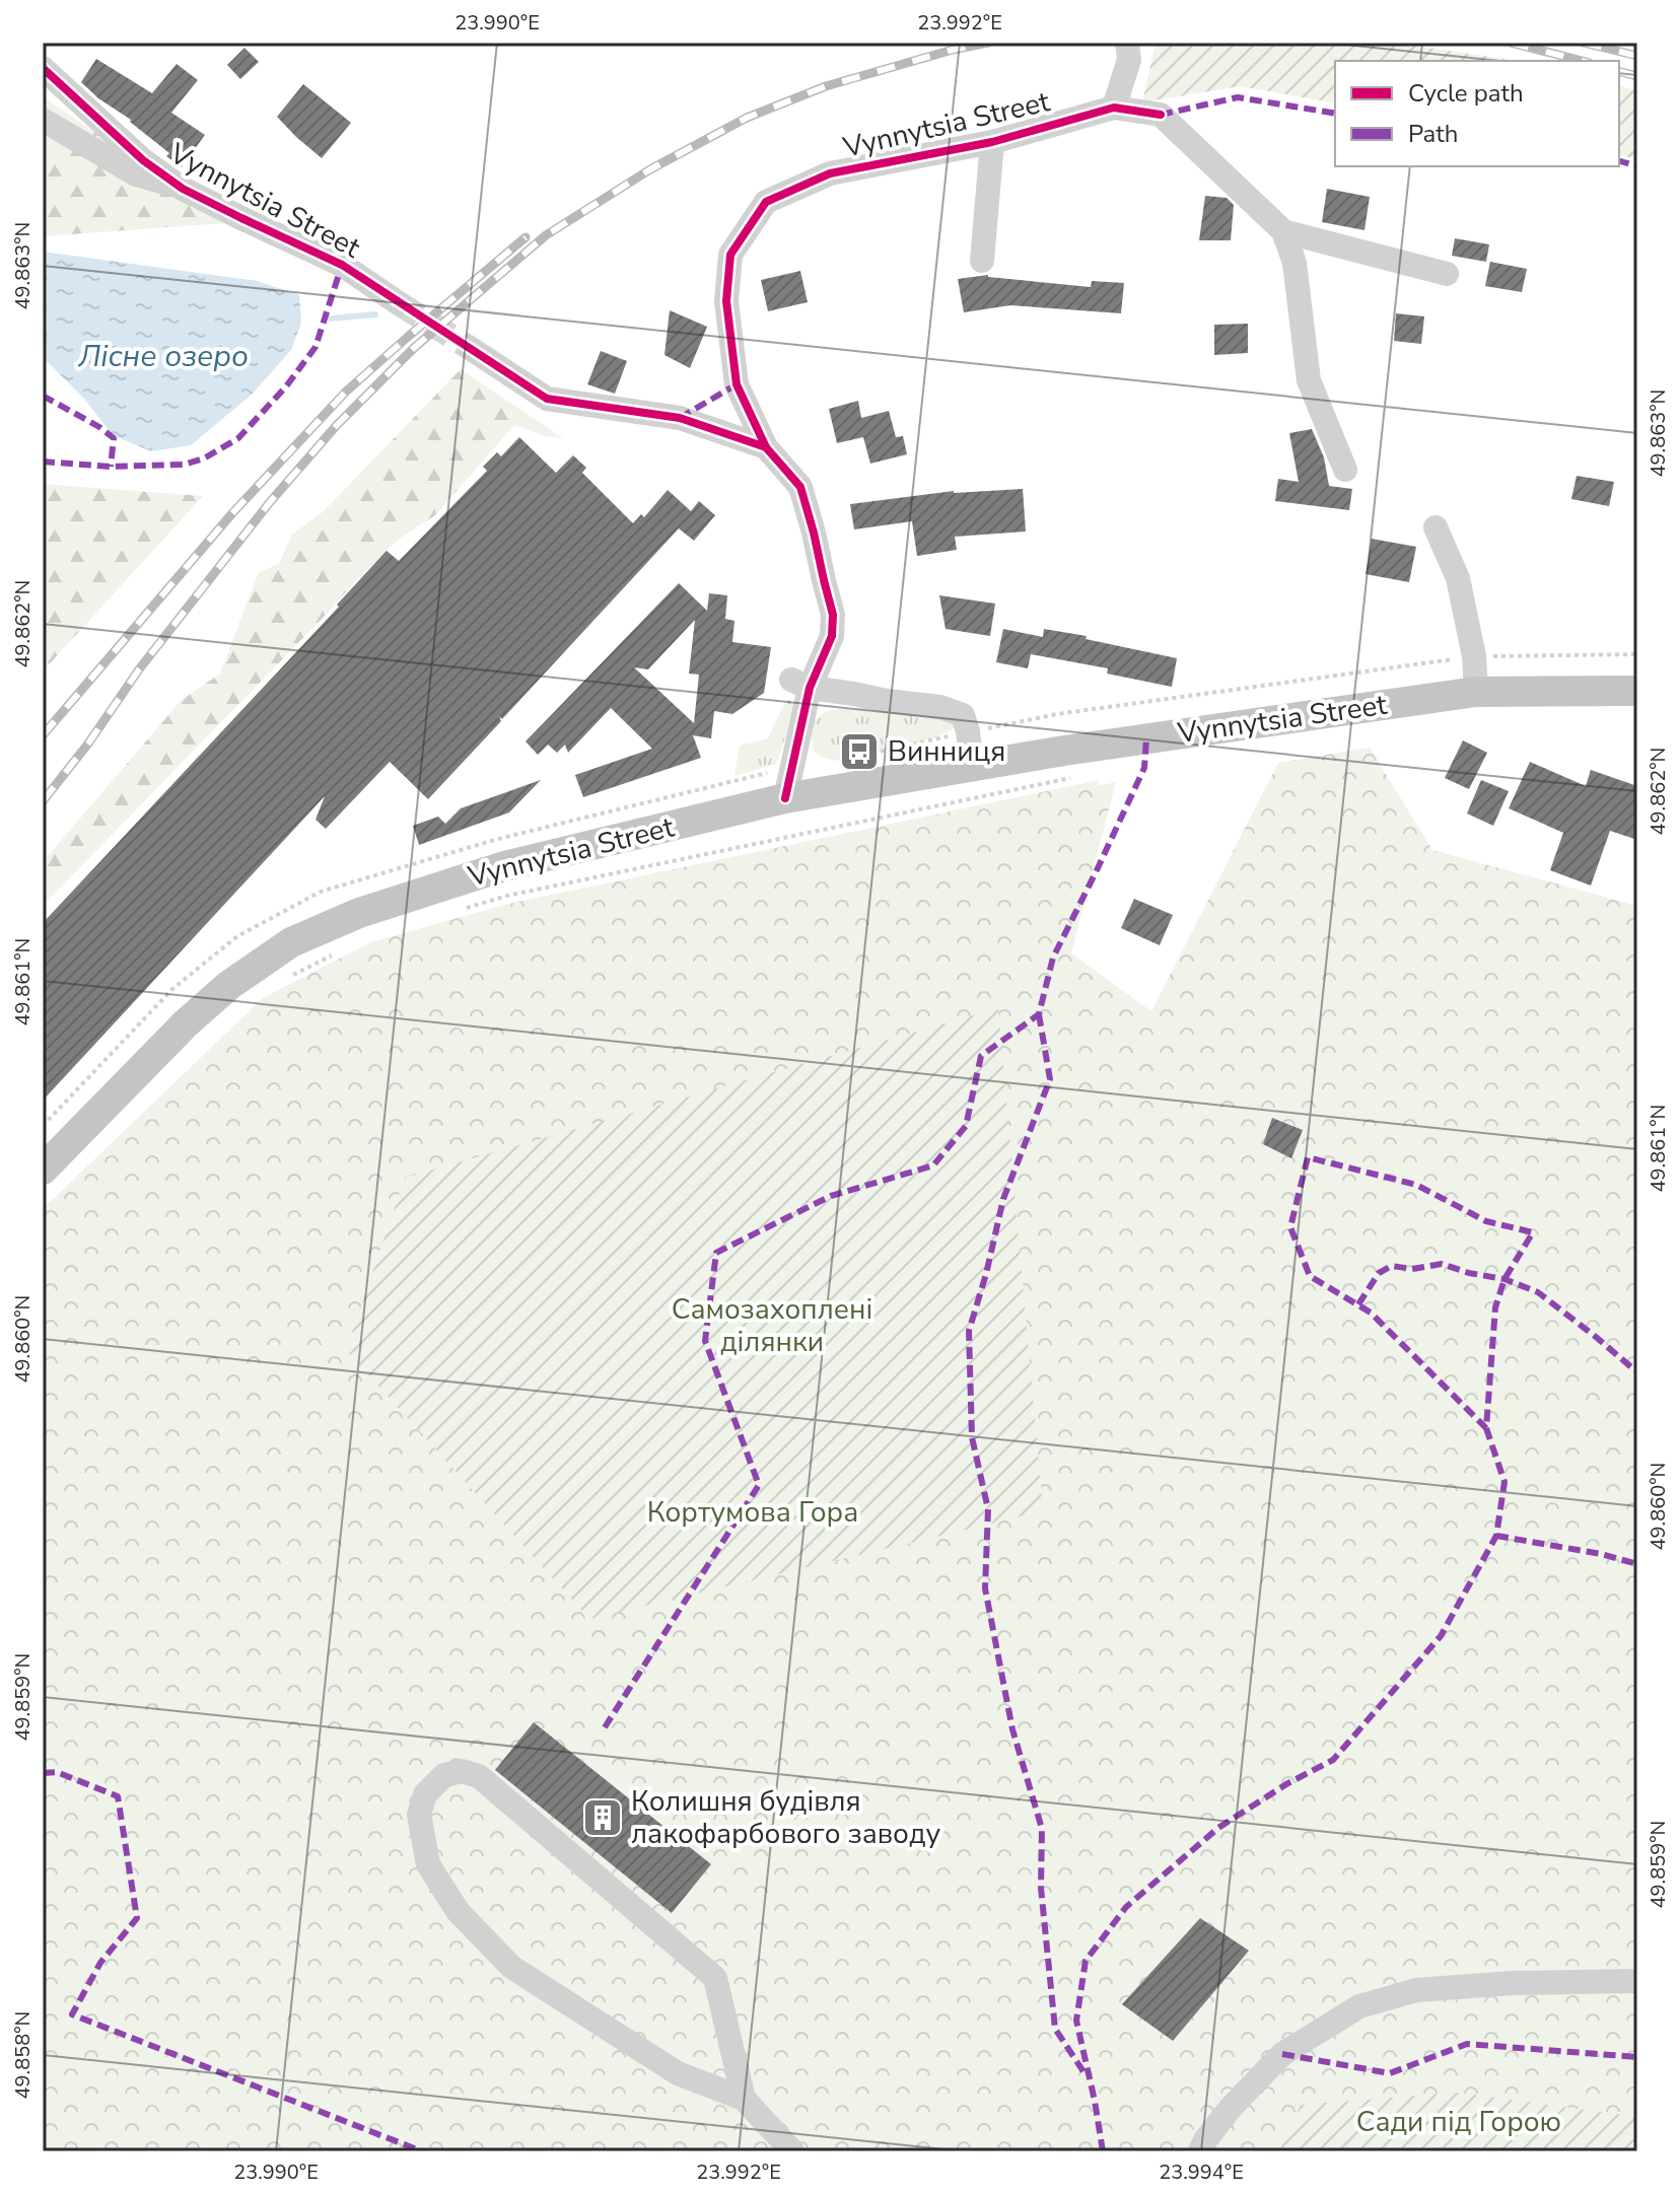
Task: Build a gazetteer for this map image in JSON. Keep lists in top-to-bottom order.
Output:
{
  "streets": {
    "main road": ["Vynnytsia Street"]
  },
  "water": ["Лісне озеро"],
  "parks": ["Самозахоплені ділянки", "Кортумова Гора", "Сади під Горою"],
  "places": {
    "bus stop": ["Винниця"],
    "building": ["Колишня будівля лакофарбового заводу"]
  },
  "legend": ["Cycle path", "Path"],
  "coordinates": [
    "23.990°E",
    "23.992°E",
    "49.863°N",
    "49.862°N",
    "49.861°N",
    "49.860°N",
    "49.859°N",
    "49.858°N",
    "23.994°E"
  ]
}
